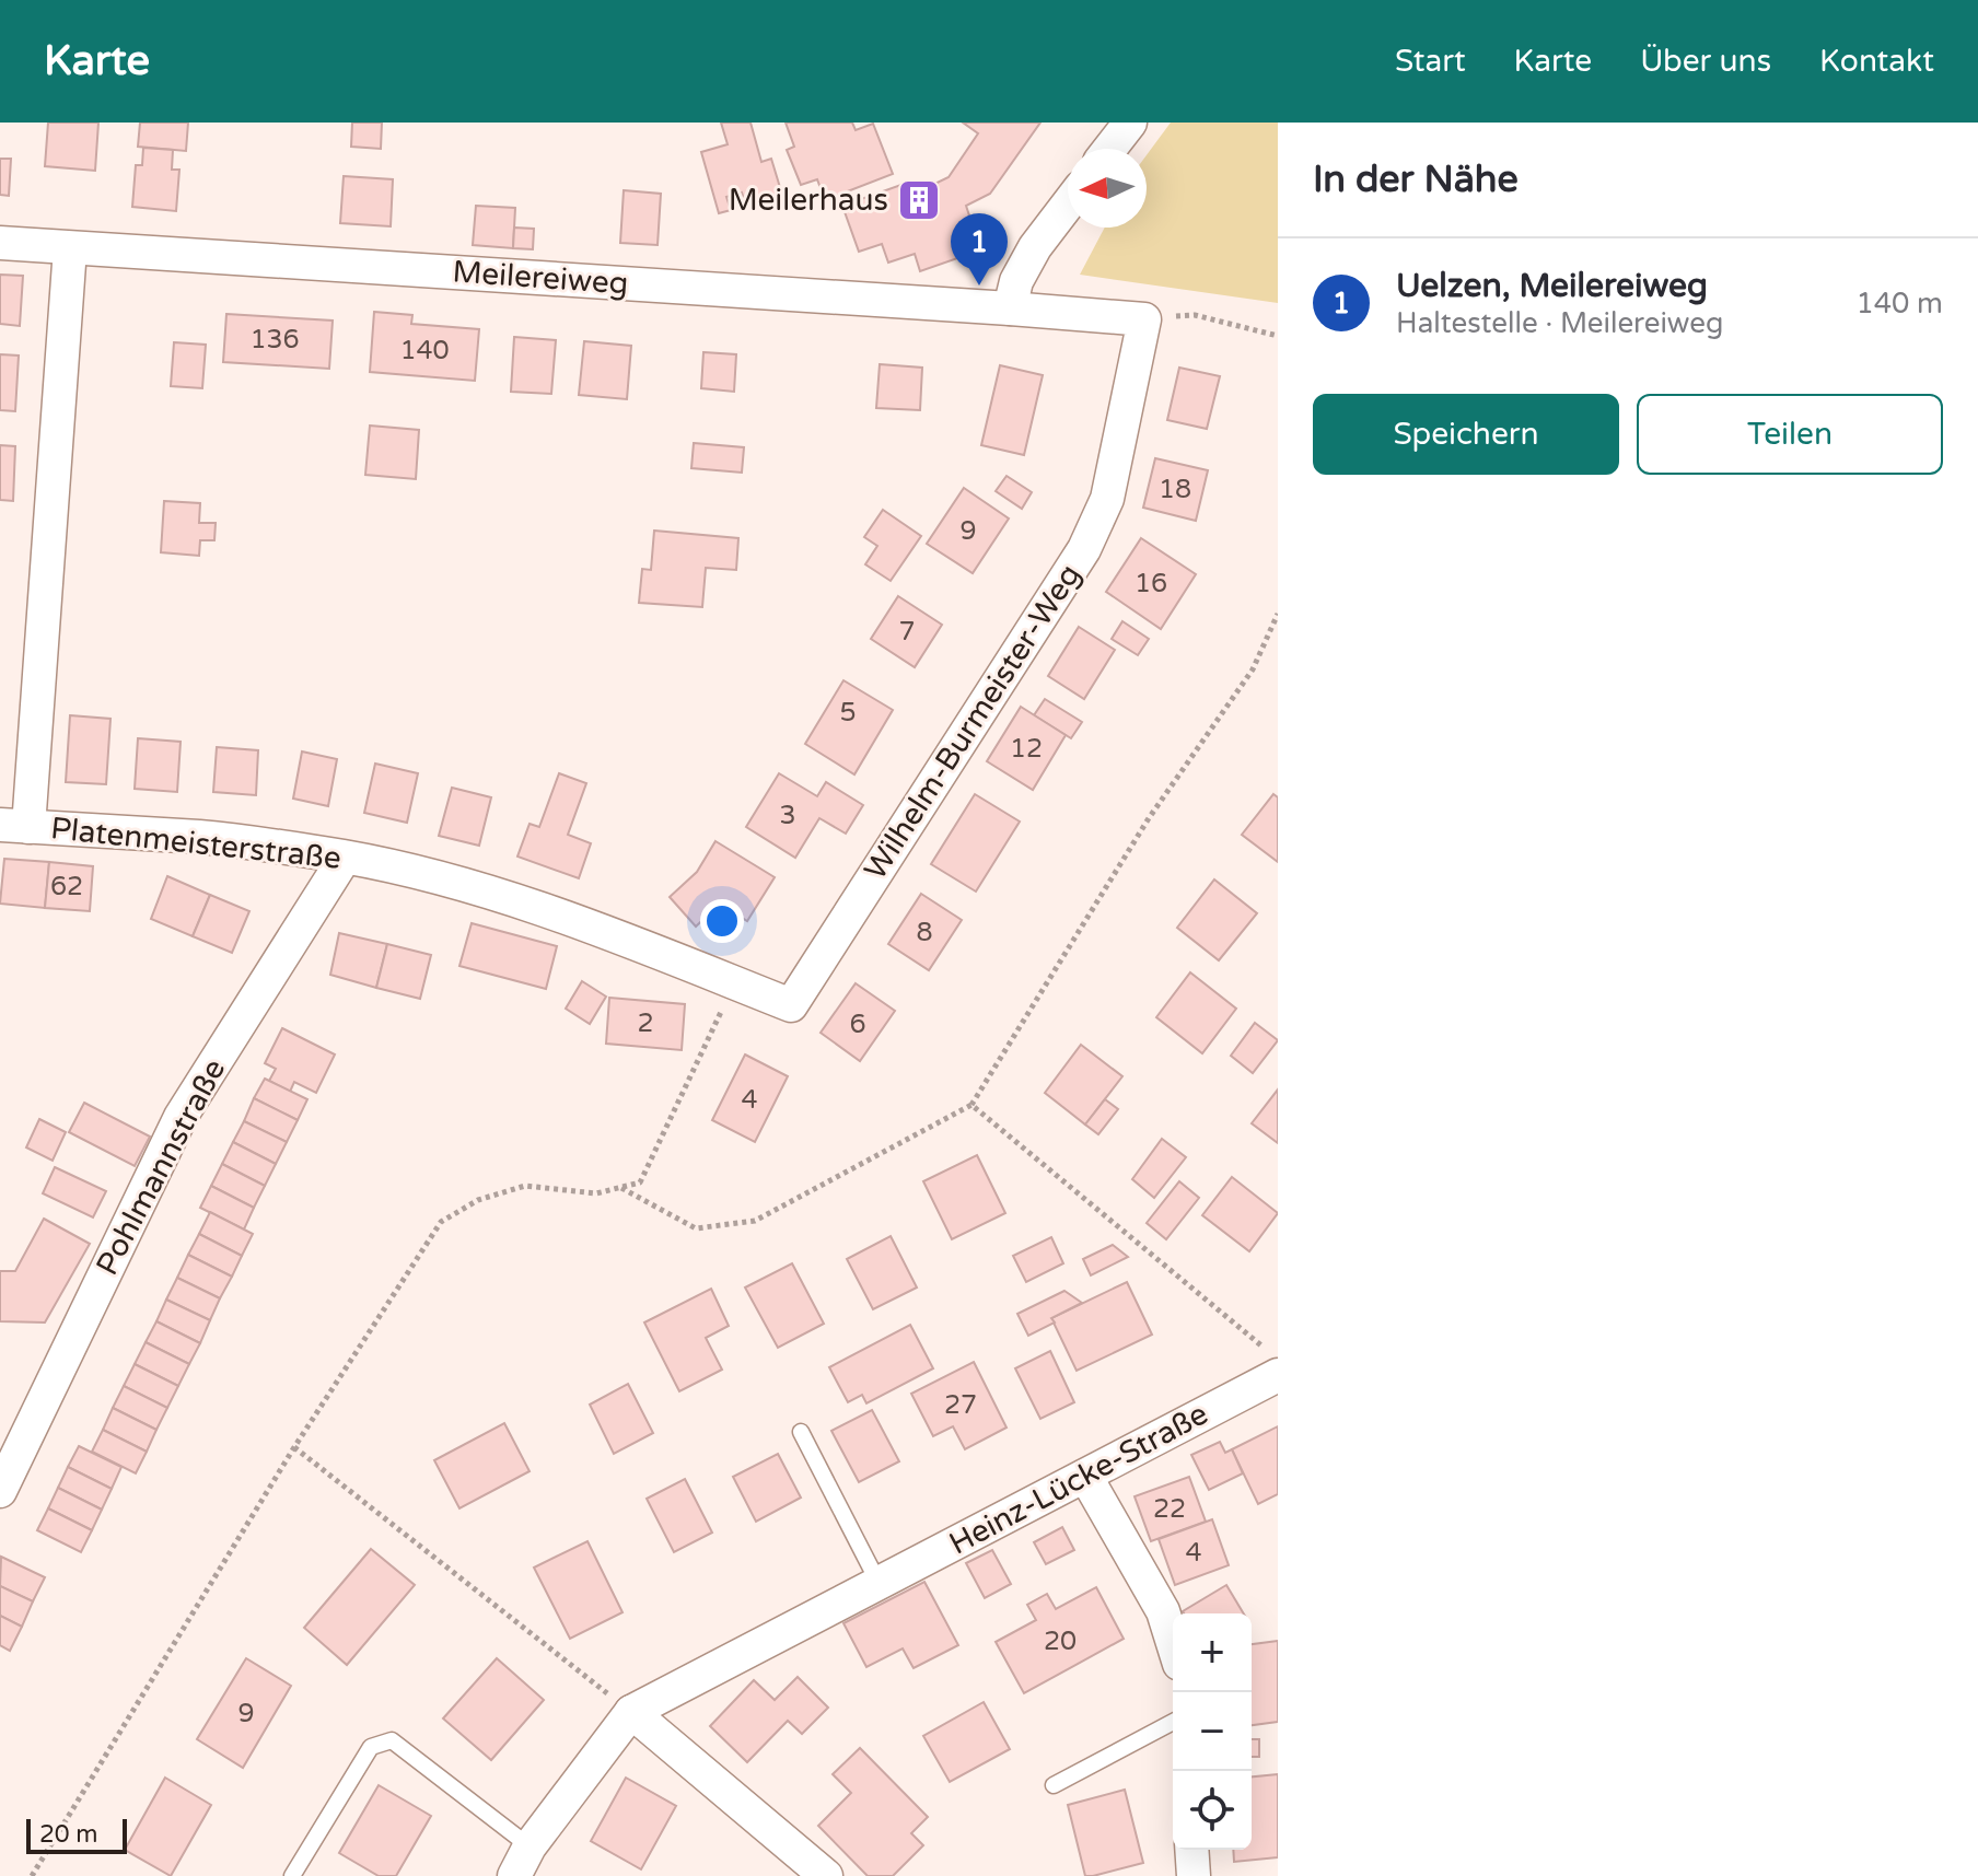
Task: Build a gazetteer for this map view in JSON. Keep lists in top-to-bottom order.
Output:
{
  "streets": {
    "street": [
      "Meilereiweg",
      "Wilhelm-Burmeister-Weg",
      "Platenmeisterstraße",
      "Pohlmannstraße",
      "Heinz-Lücke-Straße"
    ]
  },
  "crossings": [
    ["Meilereiweg", "Wilhelm-Burmeister-Weg"],
    ["Wilhelm-Burmeister-Weg", "Platenmeisterstraße"],
    ["Platenmeisterstraße", "Pohlmannstraße"]
  ],
  "places": {
    "building": ["Meilerhaus"]
  },
  "house_numbers": [
    "136",
    "140",
    "18",
    "9",
    "16",
    "7",
    "5",
    "12",
    "3",
    "62",
    "8",
    "2",
    "6",
    "4",
    "27",
    "22",
    "4",
    "20",
    "9"
  ],
  "scale_bar": "20 m",
  "north": "left",
  "page": {
    "header": "Karte",
    "nav": [
      "Start",
      "Karte",
      "Über uns",
      "Kontakt"
    ],
    "heading": "In der Nähe",
    "pins": "1",
    "list": [
      {
        "mark": "1",
        "name": "Uelzen, Meilereiweg",
        "note": "Haltestelle · Meilereiweg",
        "value": "140 m"
      }
    ],
    "buttons": ["Speichern", "Teilen"],
    "map_buttons": ["+", "−"],
    "scale": "20 m"
  }
}
